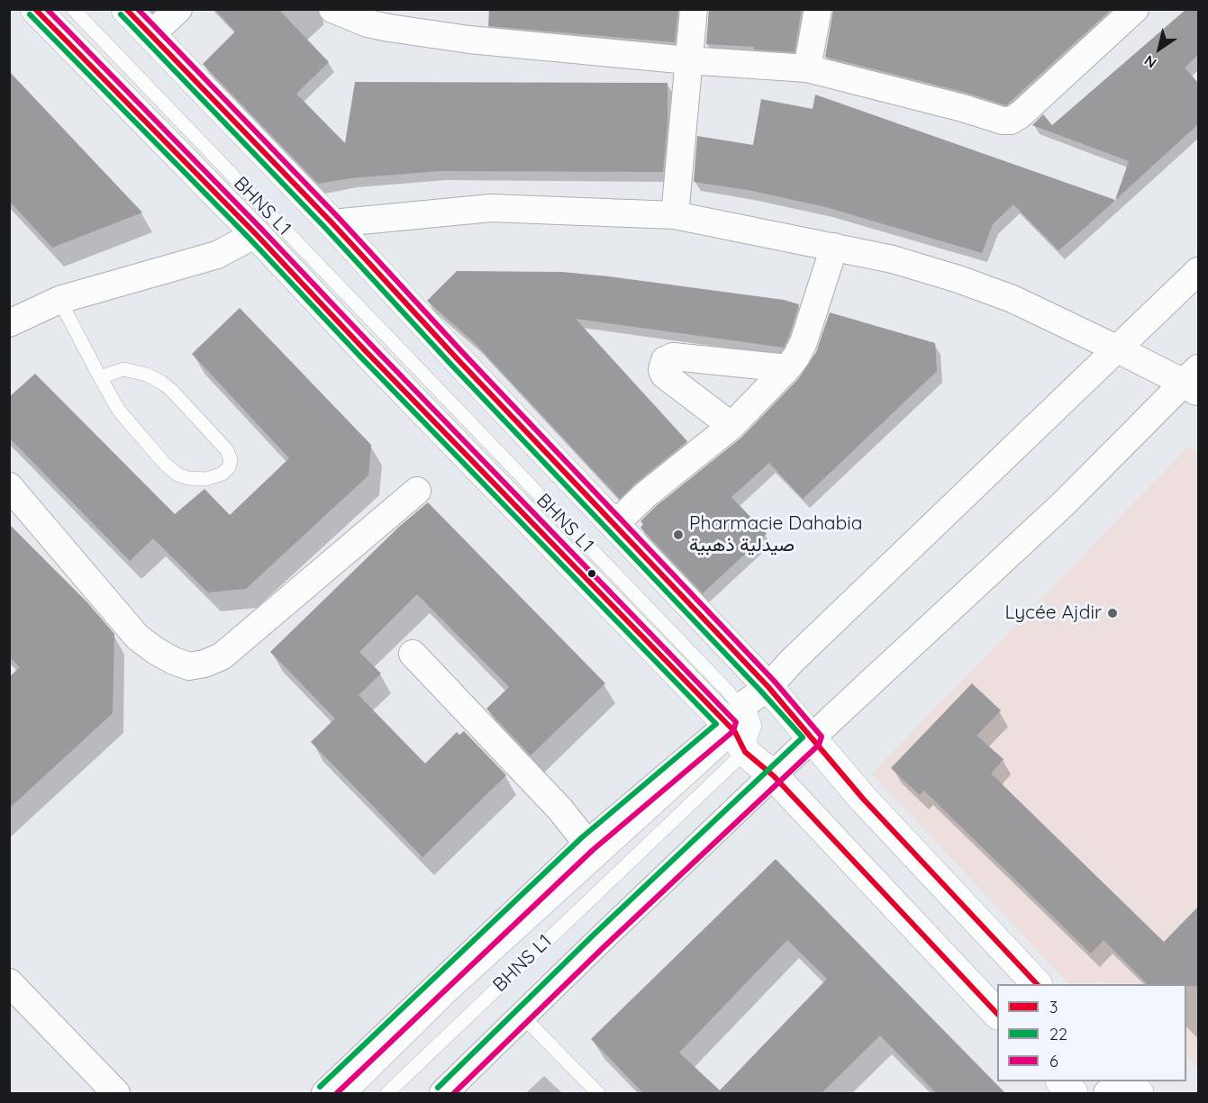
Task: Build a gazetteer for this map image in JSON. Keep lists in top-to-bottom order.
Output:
{
  "streets": {
    "lane": ["BHNS L1"]
  },
  "places": ["Pharmacie Dahabia صيدلية ذهبية", "Lycée Ajdir"],
  "lines": ["transit line 3", "transit line 6", "transit line 22"],
  "legend": ["3", "22", "6"],
  "north": "bottom left"
}
